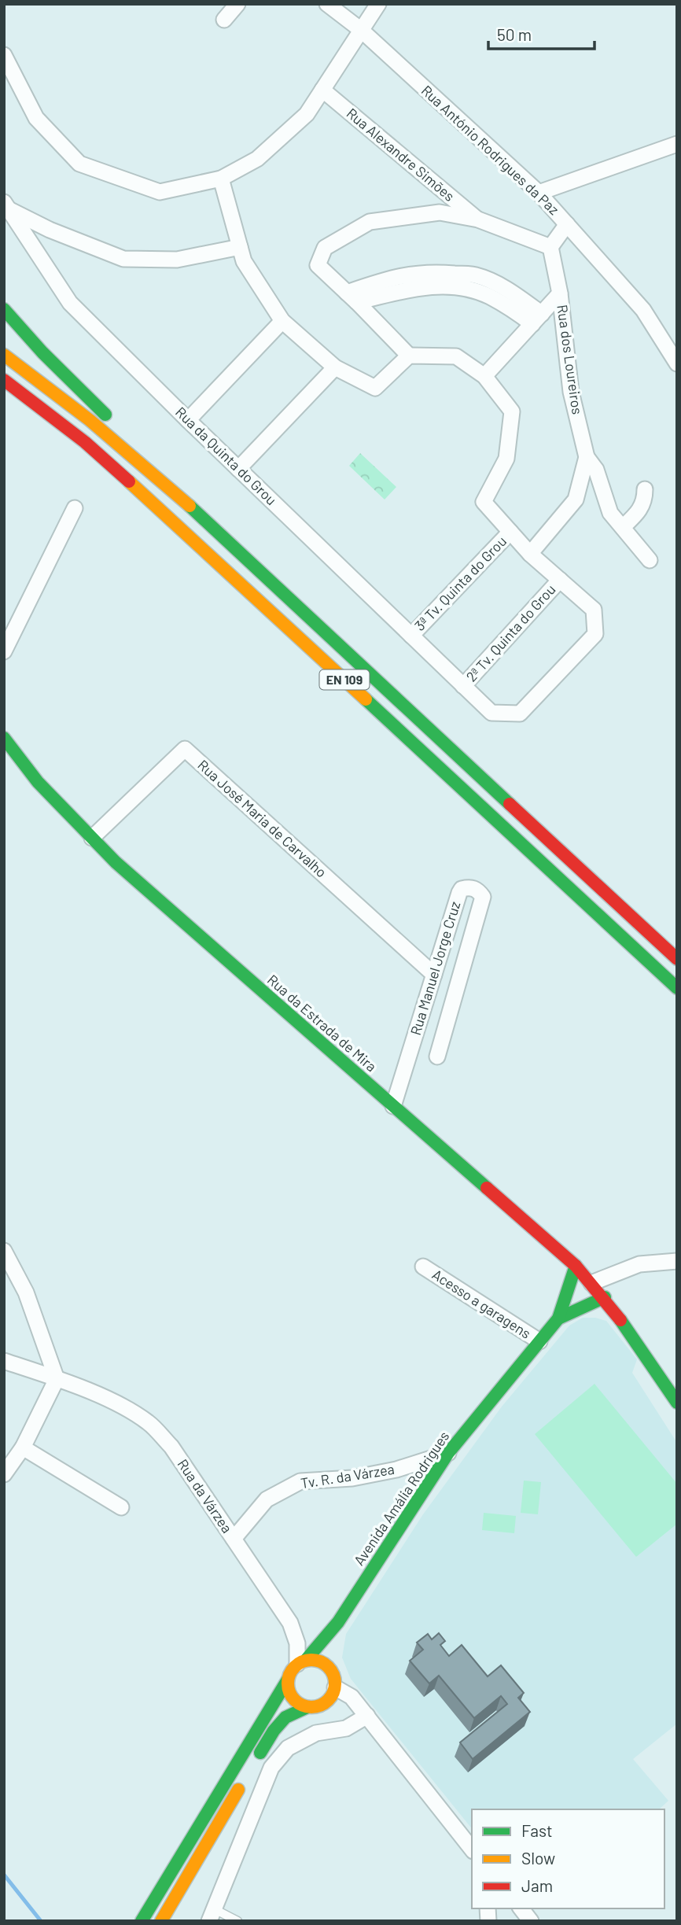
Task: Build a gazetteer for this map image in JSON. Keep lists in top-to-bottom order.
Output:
{
  "streets": {
    "main road": ["EN 109", "Rua da Estrada de Mira", "Avenida Amália Rodrigues"],
    "street": [
      "Rua António Rodrigues da Paz",
      "Rua Alexandre Simões",
      "Rua dos Loureiros",
      "Rua da Quinta do Grou",
      "3ª Tv. Quinta do Grou",
      "2ª Tv. Quinta do Grou",
      "Rua José Maria de Carvalho",
      "Rua Manuel Jorge Cruz",
      "Acesso a garagens",
      "Tv. R. da Várzea",
      "Rua da Várzea"
    ]
  },
  "crossings": [
    ["Rua dos Loureiros", "Rua da Quinta do Grou"],
    ["Rua da Quinta do Grou", "3ª Tv. Quinta do Grou"],
    ["Rua da Quinta do Grou", "2ª Tv. Quinta do Grou"],
    ["Rua José Maria de Carvalho", "Rua Manuel Jorge Cruz"],
    ["Rua José Maria de Carvalho", "Rua da Estrada de Mira"],
    ["Rua Manuel Jorge Cruz", "Rua da Estrada de Mira"],
    ["Rua da Estrada de Mira", "Avenida Amália Rodrigues"],
    ["Acesso a garagens", "Avenida Amália Rodrigues"],
    ["Tv. R. da Várzea", "Rua da Várzea"],
    ["Tv. R. da Várzea", "Avenida Amália Rodrigues"],
    ["Rua da Várzea", "Avenida Amália Rodrigues"]
  ],
  "legend": ["Fast", "Slow", "Jam"],
  "scale_bar": "50 m"
}
